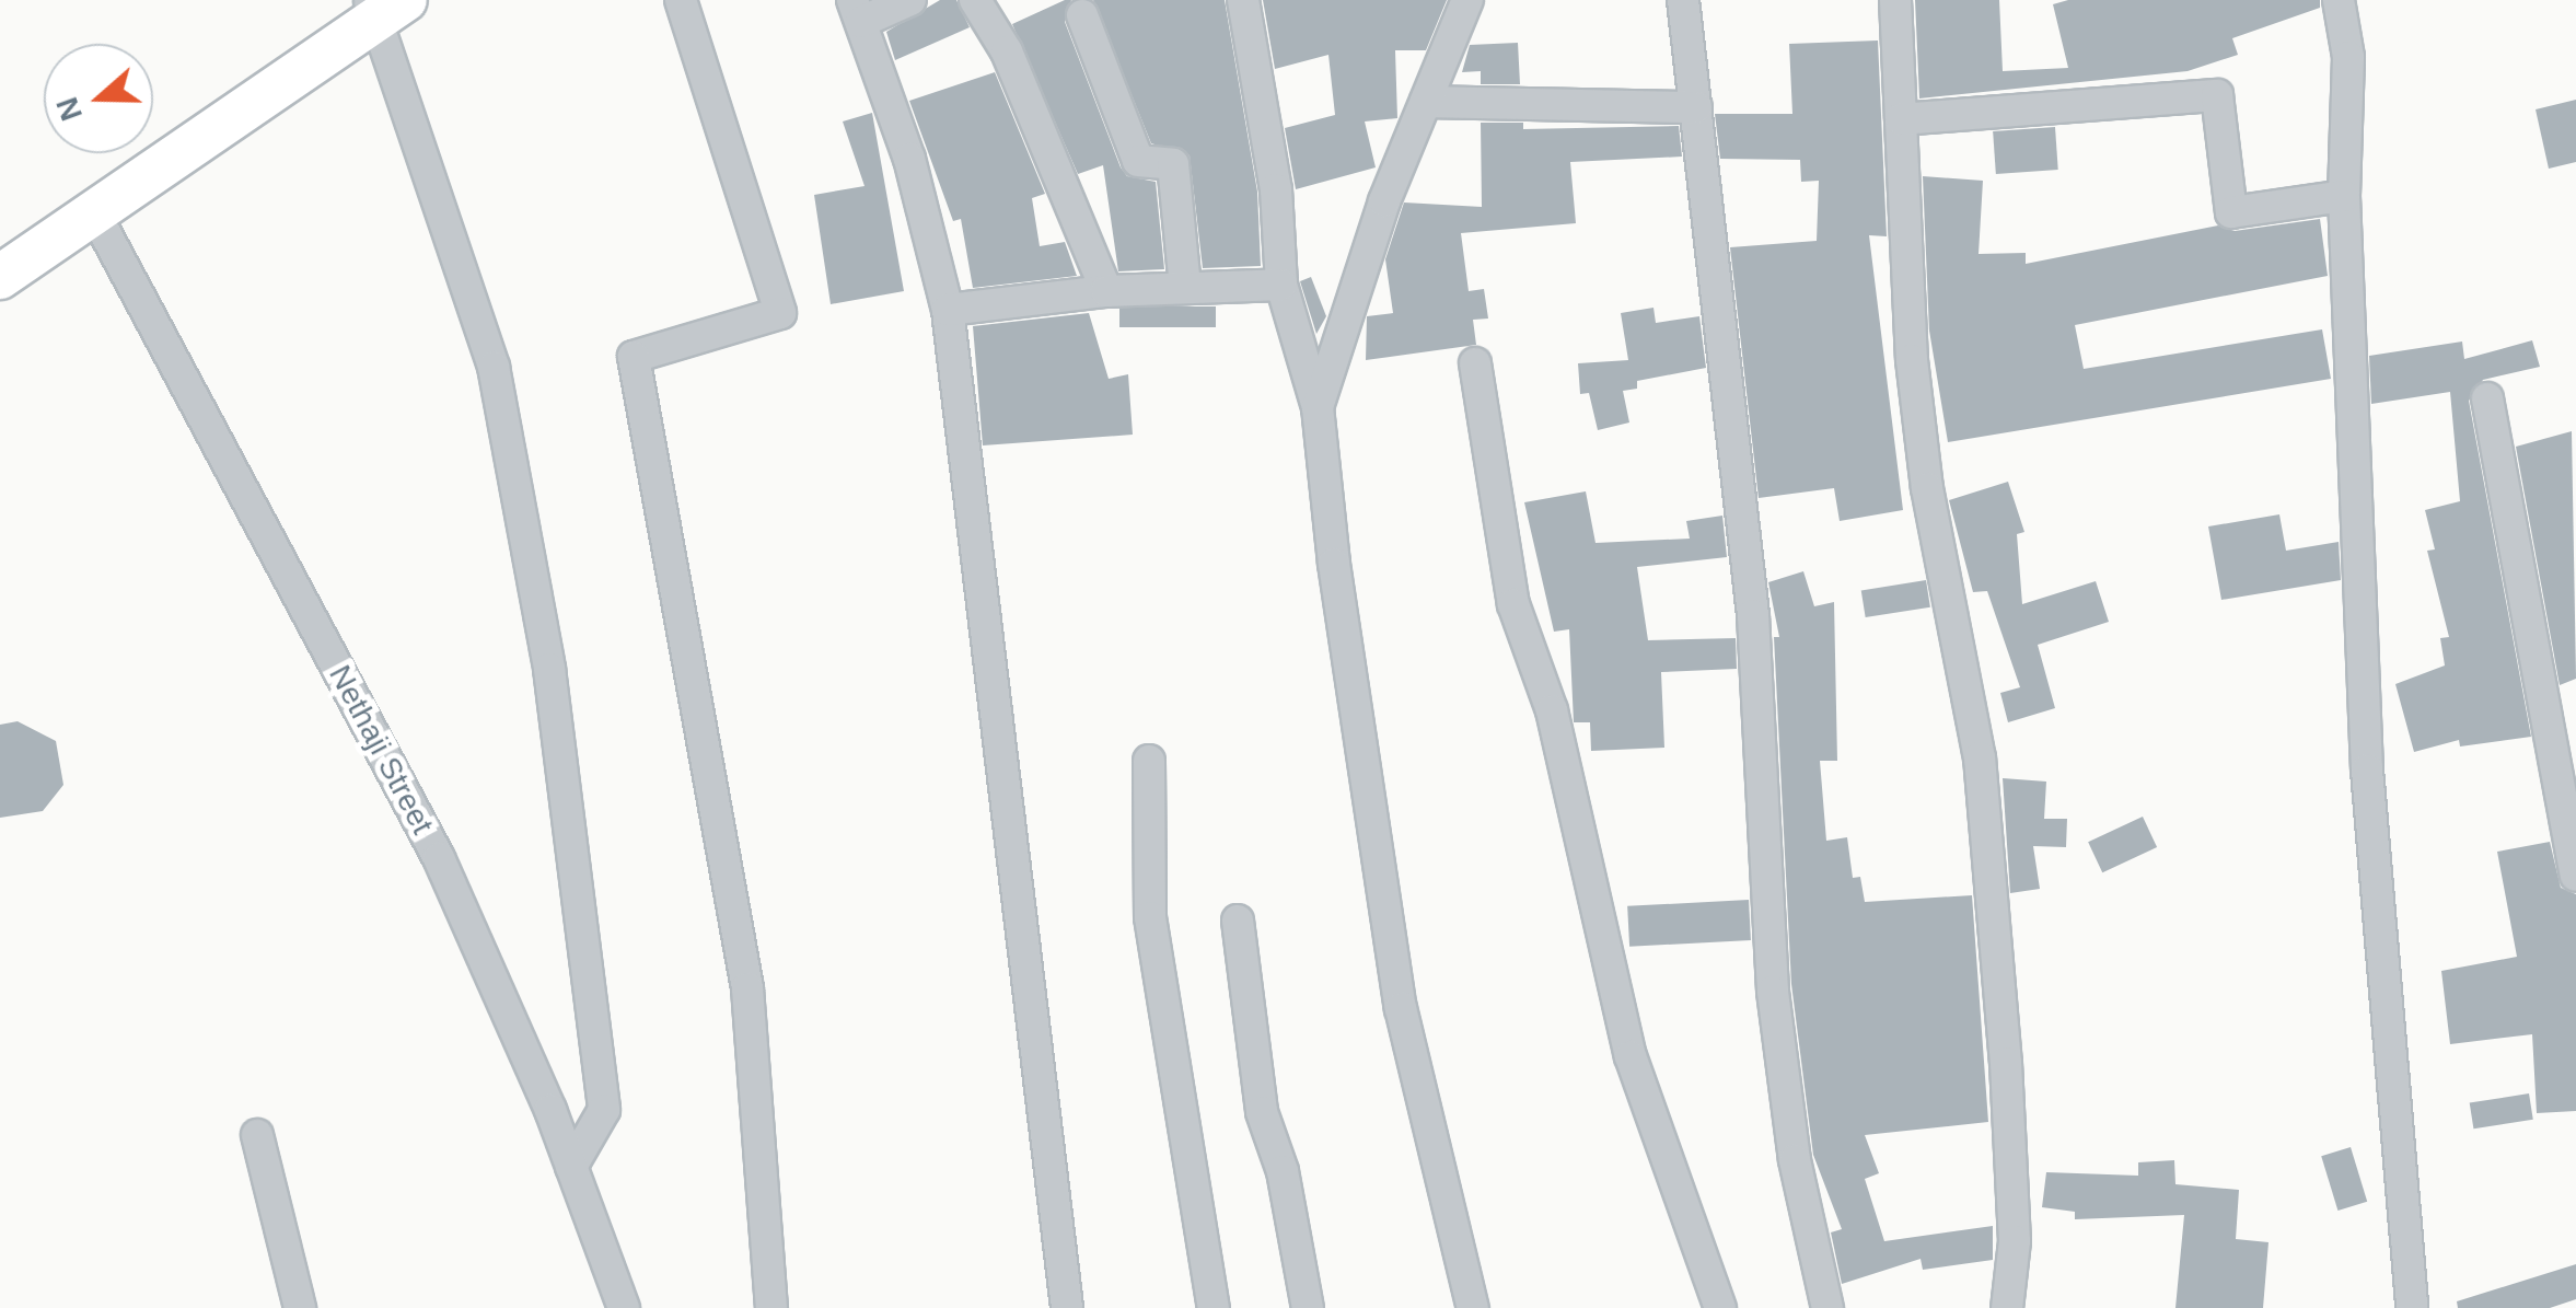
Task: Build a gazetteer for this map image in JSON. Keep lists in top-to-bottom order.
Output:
{
  "streets": {
    "street": ["Nethaji Street"]
  },
  "north": "left"
}
